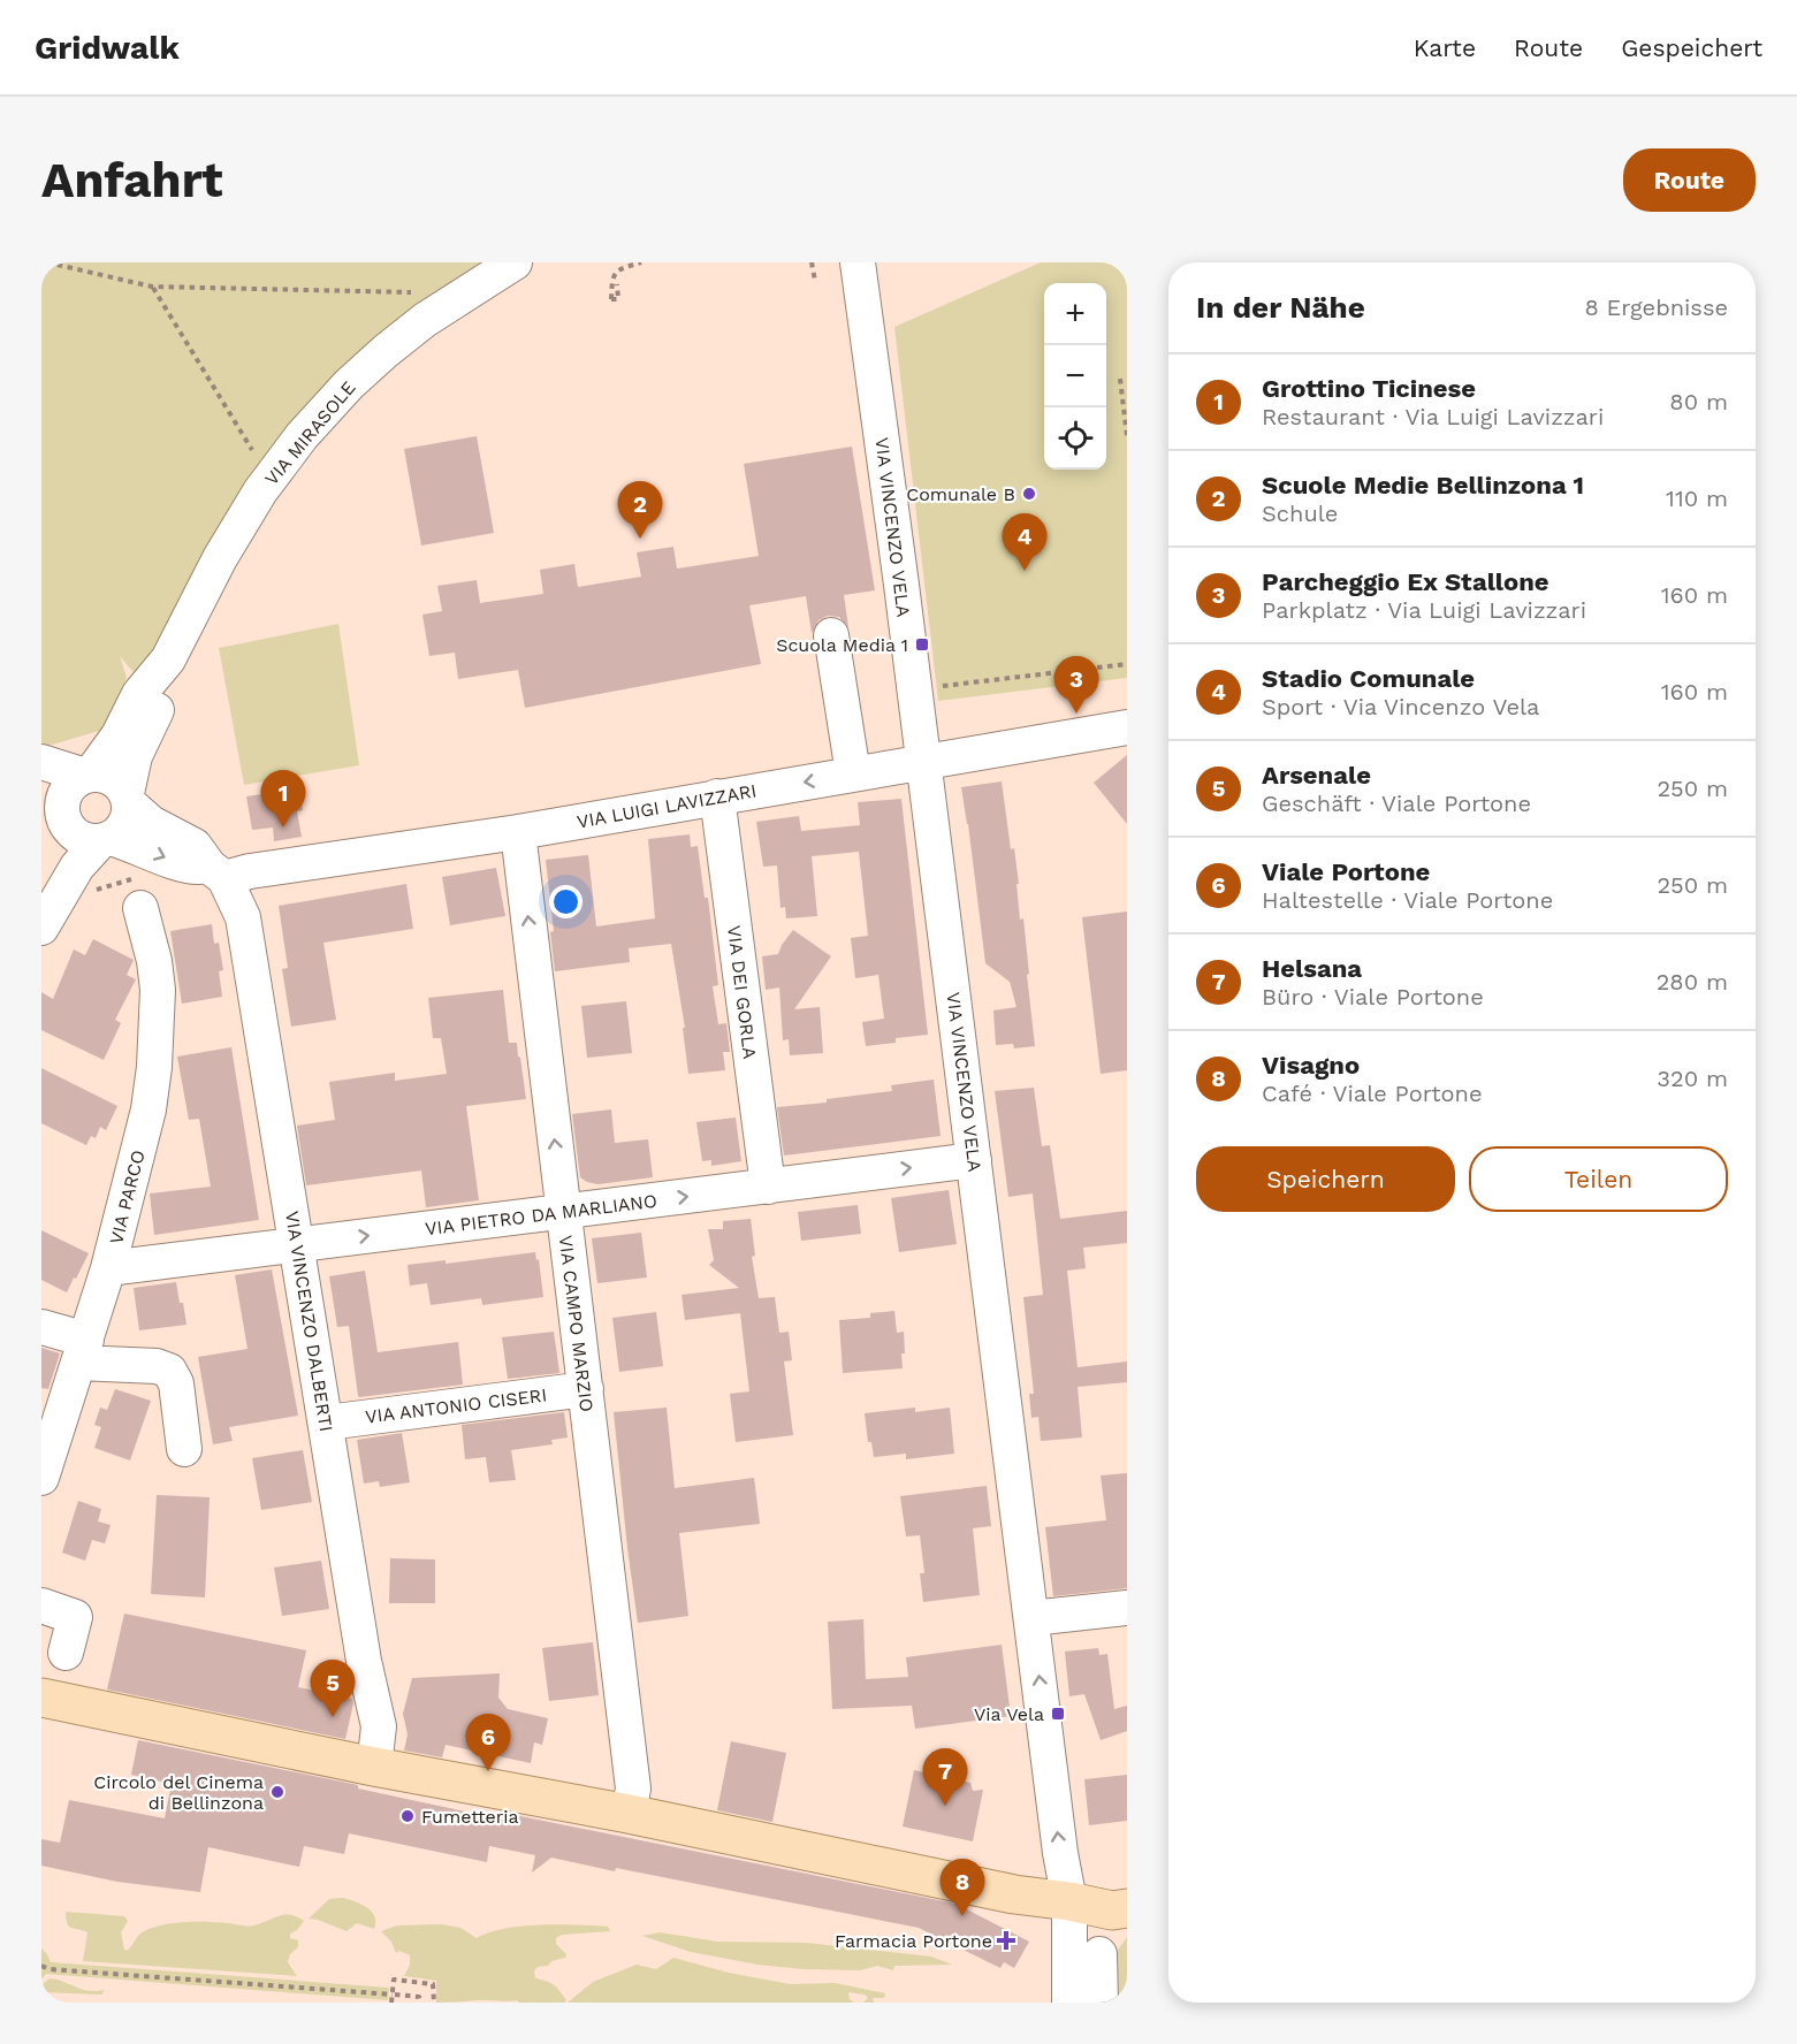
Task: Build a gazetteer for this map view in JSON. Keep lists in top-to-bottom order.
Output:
{
  "streets": {
    "street": [
      "VIA MIRASOLE",
      "VIA VINCENZO VELA",
      "VIA LUIGI LAVIZZARI",
      "VIA DEI GORLA",
      "VIA PARCO",
      "VIA PIETRO DA MARLIANO",
      "VIA VINCENZO DALBERTI",
      "VIA CAMPO MARZIO",
      "VIA ANTONIO CISERI"
    ]
  },
  "crossings": [
    ["VIA MIRASOLE", "VIA LUIGI LAVIZZARI"],
    ["VIA VINCENZO VELA", "VIA LUIGI LAVIZZARI"],
    ["VIA VINCENZO VELA", "VIA PIETRO DA MARLIANO"],
    ["VIA LUIGI LAVIZZARI", "VIA DEI GORLA"],
    ["VIA LUIGI LAVIZZARI", "VIA VINCENZO DALBERTI"],
    ["VIA LUIGI LAVIZZARI", "VIA CAMPO MARZIO"],
    ["VIA DEI GORLA", "VIA PIETRO DA MARLIANO"],
    ["VIA PARCO", "VIA PIETRO DA MARLIANO"],
    ["VIA PIETRO DA MARLIANO", "VIA VINCENZO DALBERTI"],
    ["VIA PIETRO DA MARLIANO", "VIA CAMPO MARZIO"],
    ["VIA VINCENZO DALBERTI", "VIA ANTONIO CISERI"],
    ["VIA CAMPO MARZIO", "VIA ANTONIO CISERI"]
  ],
  "one_way": ["VIA PIETRO DA MARLIANO", "VIA CAMPO MARZIO"],
  "places": {
    "other": ["Comunale B", "Circolo del Cinema di Bellinzona", "Fumetteria"],
    "transit": ["Scuola Media 1", "Via Vela"],
    "health": ["Farmacia Portone"]
  },
  "page": {
    "header": "Gridwalk",
    "nav": ["Karte", "Route", "Gespeichert"],
    "buttons": [
      "Route",
      ["Speichern", "Teilen"]
    ],
    "title": "Anfahrt",
    "heading": ["In der Nähe", "8 Ergebnisse"],
    "map_buttons": ["+", "−"],
    "list": [
      {
        "mark": "1",
        "name": "Grottino Ticinese",
        "note": "Restaurant · Via Luigi Lavizzari",
        "value": "80 m"
      },
      {
        "mark": "2",
        "name": "Scuole Medie Bellinzona 1",
        "note": "Schule",
        "value": "110 m"
      },
      {
        "mark": "3",
        "name": "Parcheggio Ex Stallone",
        "note": "Parkplatz · Via Luigi Lavizzari",
        "value": "160 m"
      },
      {
        "mark": "4",
        "name": "Stadio Comunale",
        "note": "Sport · Via Vincenzo Vela",
        "value": "160 m"
      },
      {
        "mark": "5",
        "name": "Arsenale",
        "note": "Geschäft · Viale Portone",
        "value": "250 m"
      },
      {
        "mark": "6",
        "name": "Viale Portone",
        "note": "Haltestelle · Viale Portone",
        "value": "250 m"
      },
      {
        "mark": "7",
        "name": "Helsana",
        "note": "Büro · Viale Portone",
        "value": "280 m"
      },
      {
        "mark": "8",
        "name": "Visagno",
        "note": "Café · Viale Portone",
        "value": "320 m"
      }
    ],
    "pins": [
      "2",
      "4",
      "3",
      "1",
      "5",
      "6",
      "7",
      "8"
    ]
  }
}
